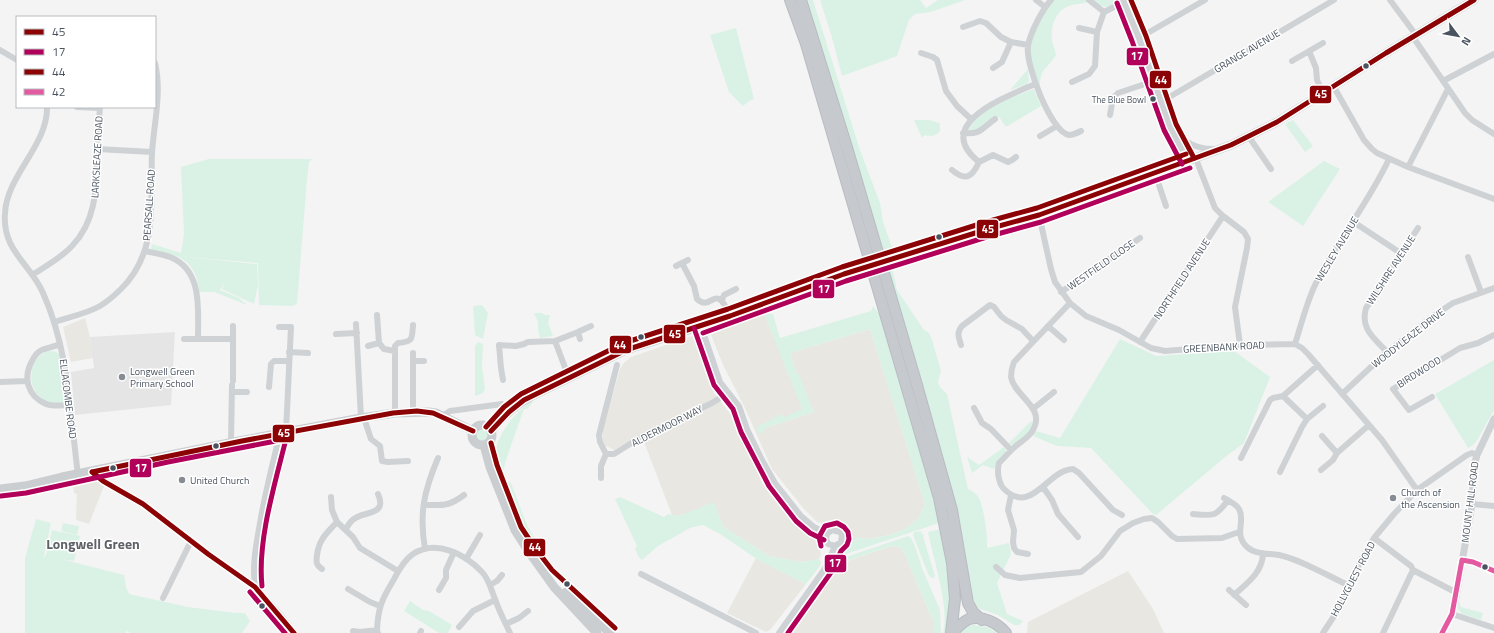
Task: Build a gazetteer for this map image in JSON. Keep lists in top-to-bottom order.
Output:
{
  "streets": {
    "street": [
      "GRANGE AVENUE",
      "LARKSLEAZE ROAD",
      "PEARSALL ROAD",
      "WESLEY AVENUE",
      "WESTFIELD CLOSE",
      "WILSHIRE AVENUE",
      "NORTHFIELD AVENUE",
      "WOODYLEAZE DRIVE",
      "GREENBANK ROAD",
      "BIRDWOOD",
      "ELLACOMBE ROAD",
      "ALDERMOOR WAY",
      "MOUNT HILL ROAD",
      "HOLLYGUEST ROAD"
    ]
  },
  "crossings": [
    ["LARKSLEAZE ROAD", "ELLACOMBE ROAD"],
    ["PEARSALL ROAD", "ELLACOMBE ROAD"],
    ["WESLEY AVENUE", "GREENBANK ROAD"],
    ["WESTFIELD CLOSE", "GREENBANK ROAD"],
    ["WILSHIRE AVENUE", "WOODYLEAZE DRIVE"],
    ["NORTHFIELD AVENUE", "GREENBANK ROAD"],
    ["MOUNT HILL ROAD", "HOLLYGUEST ROAD"]
  ],
  "districts": ["Longwell Green"],
  "places": [
    "The Blue Bowl",
    "Longwell Green Primary School",
    "United Church",
    "Church of the Ascension"
  ],
  "lines": [
    "transit line 45",
    "transit line 44",
    "transit line 17",
    "transit line 42"
  ],
  "legend": [
    "45",
    "17",
    "44",
    "42"
  ],
  "north": "bottom right"
}
